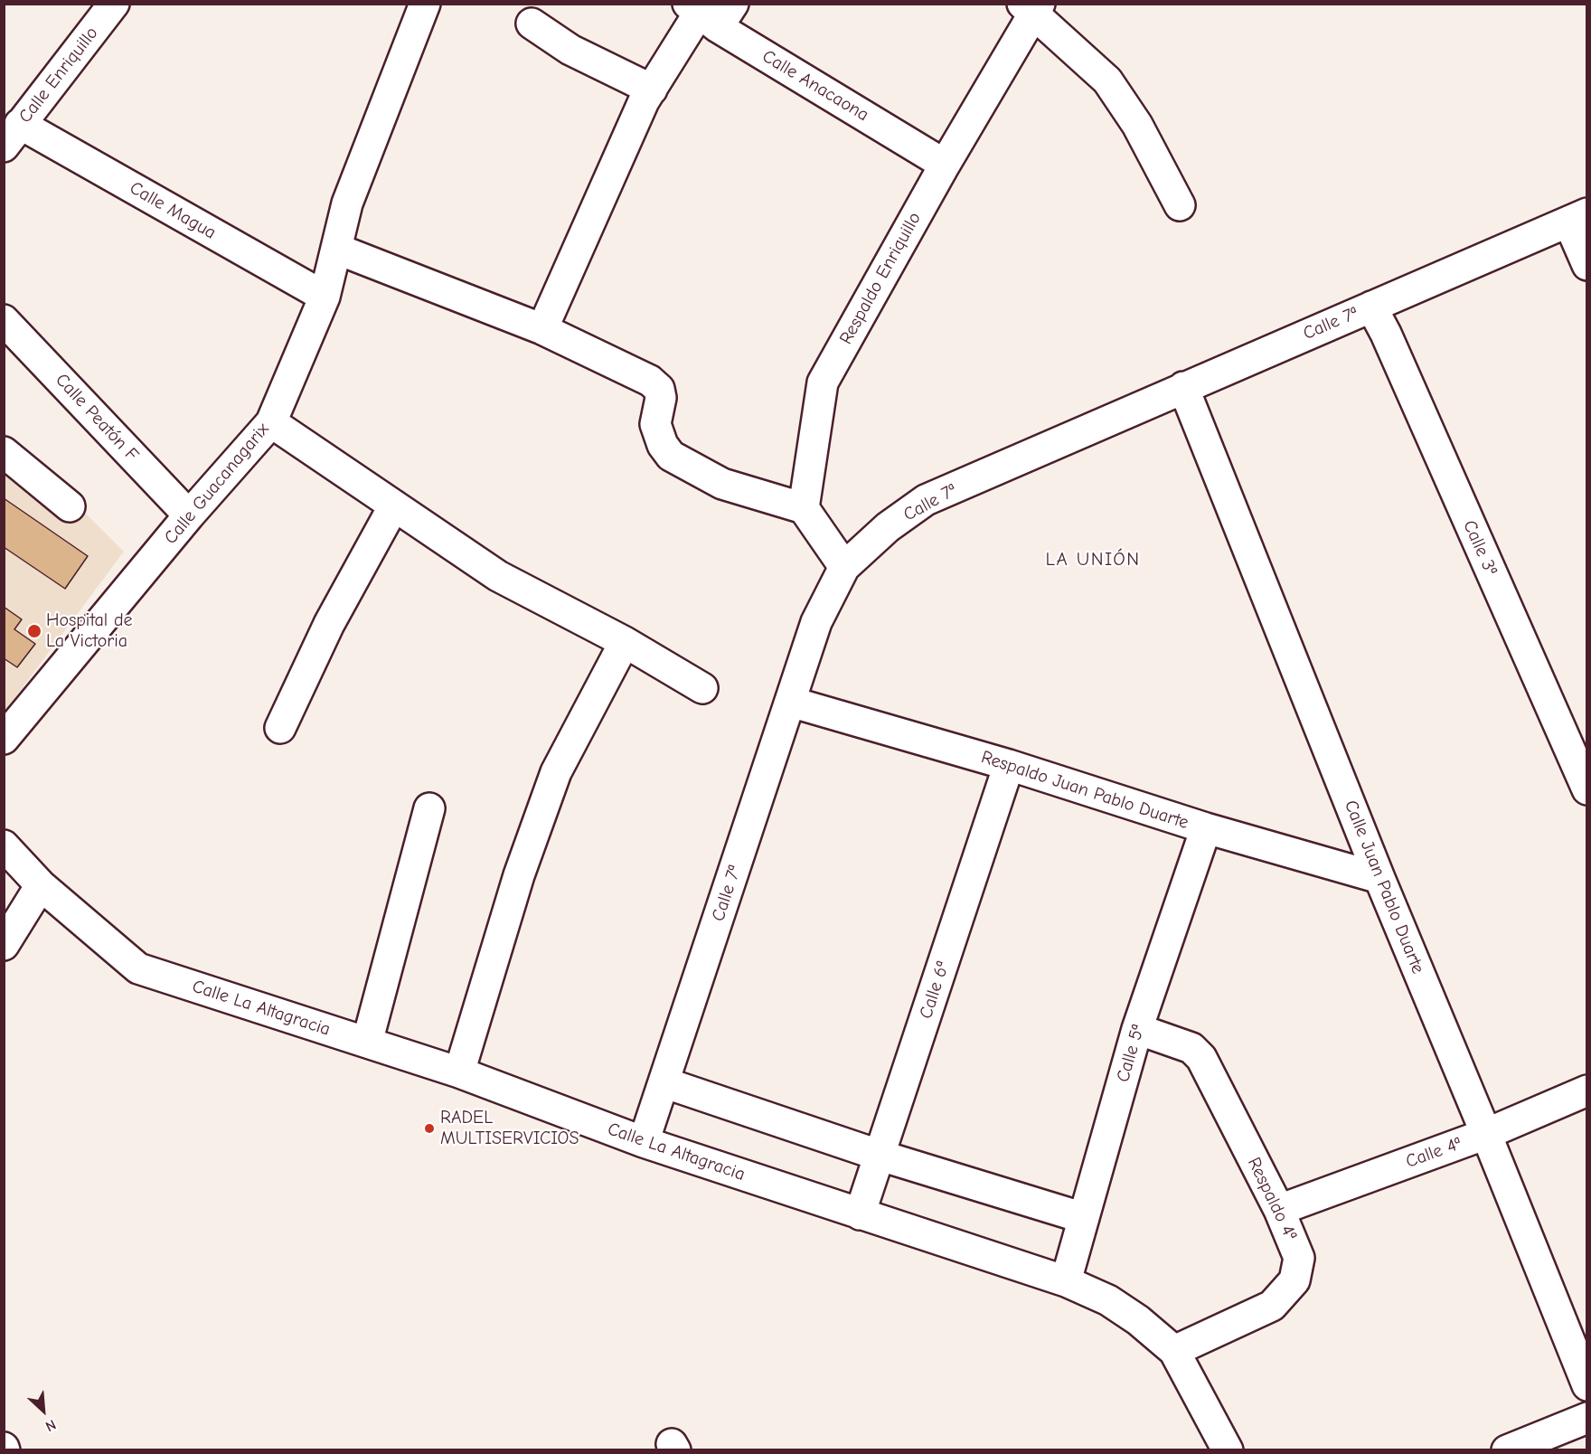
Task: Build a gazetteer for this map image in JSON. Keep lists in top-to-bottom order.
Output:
{
  "streets": {
    "street": [
      "Calle Enriquillo",
      "Calle Anacaona",
      "Calle Magua",
      "Respaldo Enriquillo",
      "Calle 7ª",
      "Calle Peatón F",
      "Calle Guacanagarix",
      "Calle 3ª",
      "Respaldo Juan Pablo Duarte",
      "Calle Juan Pablo Duarte",
      "Calle 6ª",
      "Calle La Altagracia",
      "Calle 5ª",
      "Calle 4ª",
      "Respaldo 4ª"
    ]
  },
  "crossings": [
    ["Calle Enriquillo", "Calle Magua"],
    ["Calle Anacaona", "Respaldo Enriquillo"],
    ["Calle Magua", "Calle Guacanagarix"],
    ["Calle 7ª", "Calle 3ª"],
    ["Calle 7ª", "Respaldo Juan Pablo Duarte"],
    ["Calle 7ª", "Calle Juan Pablo Duarte"],
    ["Calle 7ª", "Calle La Altagracia"],
    ["Calle Peatón F", "Calle Guacanagarix"],
    ["Respaldo Juan Pablo Duarte", "Calle Juan Pablo Duarte"],
    ["Respaldo Juan Pablo Duarte", "Calle 6ª"],
    ["Respaldo Juan Pablo Duarte", "Calle 5ª"],
    ["Calle Juan Pablo Duarte", "Calle 4ª"],
    ["Calle 6ª", "Calle La Altagracia"],
    ["Calle La Altagracia", "Calle 5ª"],
    ["Calle La Altagracia", "Respaldo 4ª"],
    ["Calle 5ª", "Respaldo 4ª"],
    ["Calle 4ª", "Respaldo 4ª"]
  ],
  "districts": ["LA UNIÓN"],
  "places": ["Hospital de La Victoria", "RADEL MULTISERVICIOS"],
  "north": "bottom right"
}
